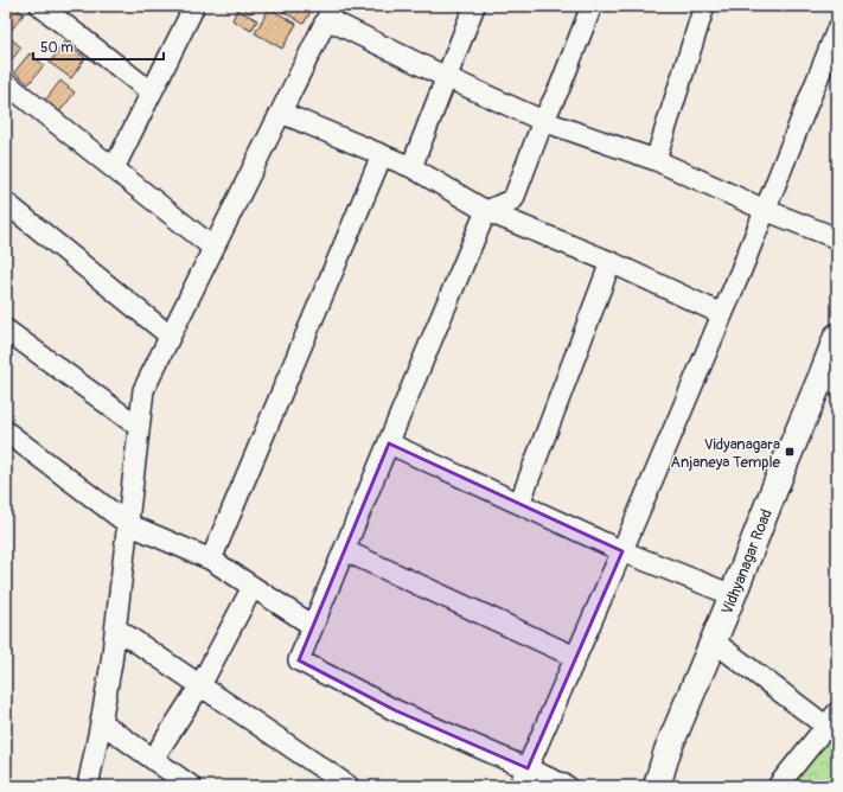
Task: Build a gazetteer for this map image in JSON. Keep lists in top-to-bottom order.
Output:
{
  "streets": {
    "street": ["Vidhyanagar Road"]
  },
  "places": {
    "transit": ["Vidyanagara Anjaneya Temple"]
  },
  "scale_bar": "50 m"
}
